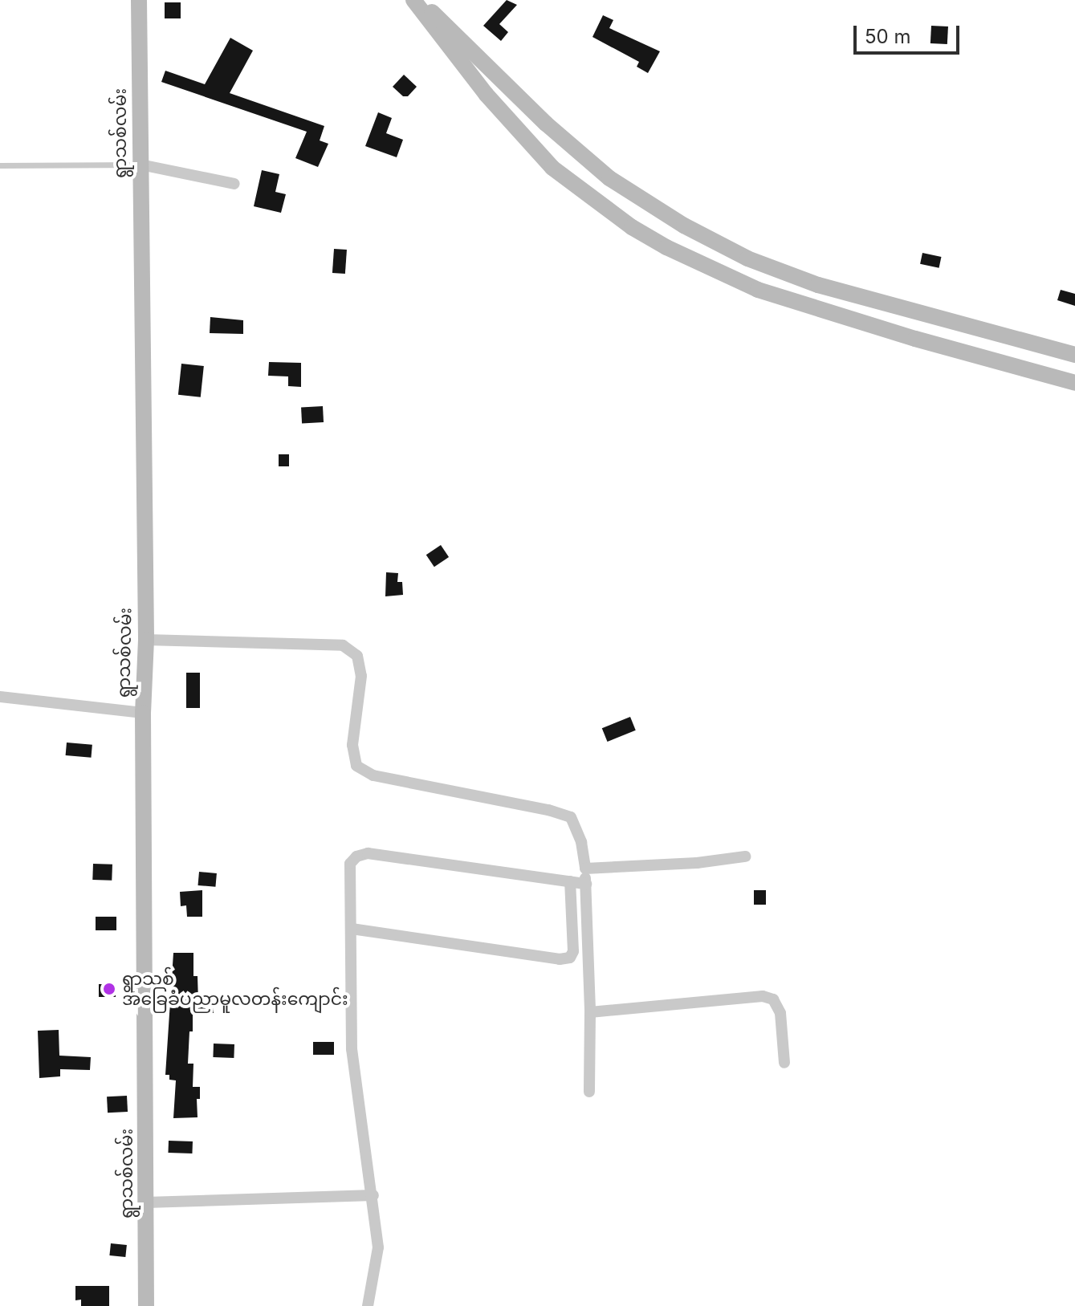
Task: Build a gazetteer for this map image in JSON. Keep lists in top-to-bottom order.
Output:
{
  "streets": {
    "main road": ["ရွာသစ်လမ်း"]
  },
  "places": ["ရွာသစ် အခြေခံပညာမူလတန်းကျောင်း"],
  "scale_bar": "50 m"
}
